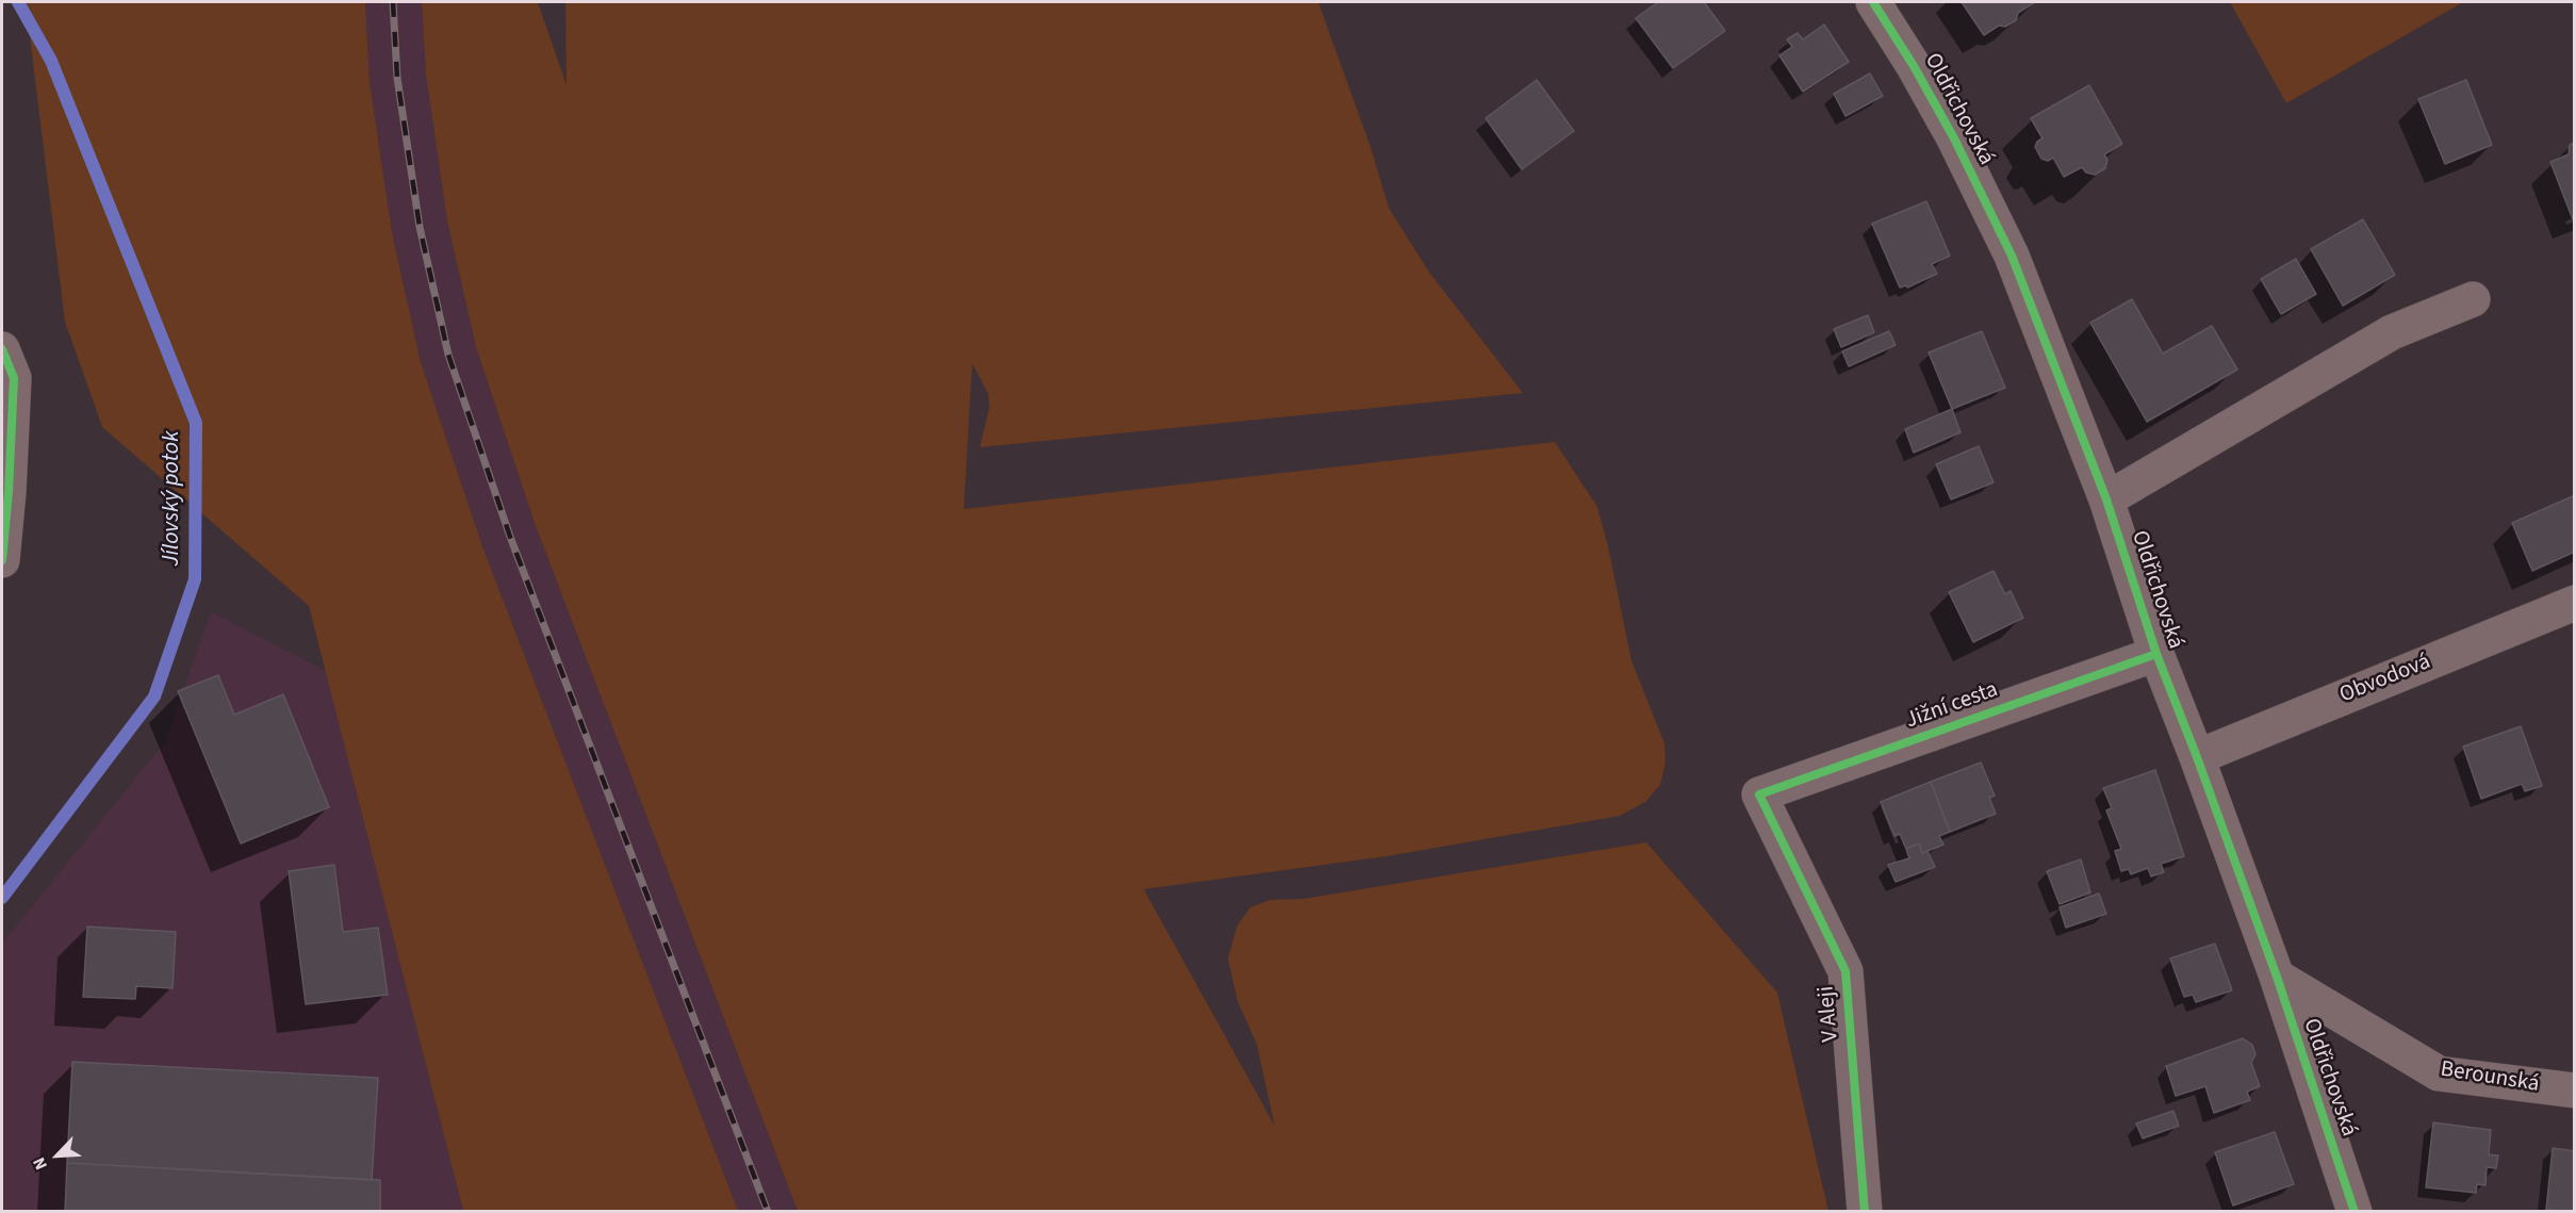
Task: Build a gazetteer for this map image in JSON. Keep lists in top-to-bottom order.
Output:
{
  "streets": {
    "street": [
      "Oldřichovská",
      "Obvodová",
      "Jižní cesta",
      "V Aleji",
      "Berounská"
    ]
  },
  "crossings": [
    ["Oldřichovská", "Obvodová"],
    ["Oldřichovská", "Jižní cesta"],
    ["Oldřichovská", "Berounská"],
    ["Jižní cesta", "V Aleji"]
  ],
  "water": ["Jílovský potok"],
  "north": "bottom left"
}
